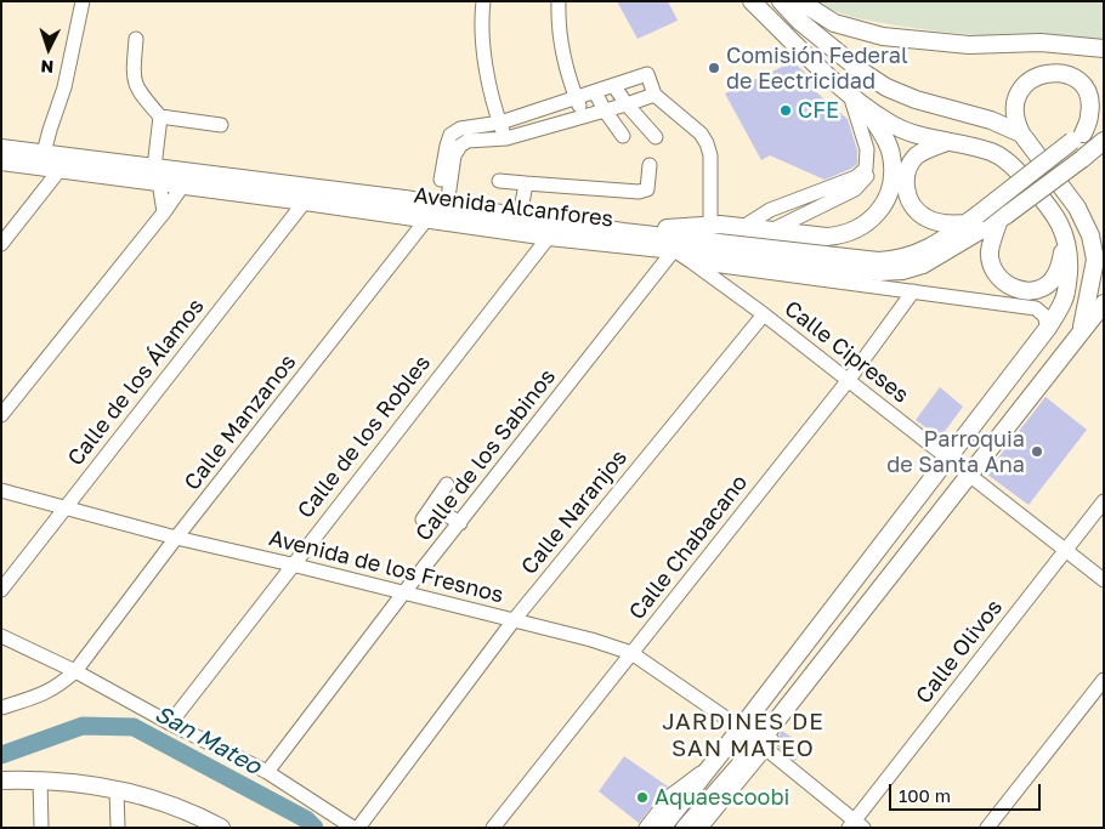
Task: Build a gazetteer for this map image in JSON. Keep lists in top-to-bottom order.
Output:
{
  "streets": {
    "main road": ["Avenida Alcanfores"],
    "street": [
      "Calle Cipreses",
      "Calle de los Álamos",
      "Calle Manzanos",
      "Calle de los Robles",
      "Calle de los Sabinos",
      "Calle Naranjos",
      "Calle Chabacano",
      "Avenida de los Fresnos",
      "Calle Olivos"
    ]
  },
  "crossings": [
    ["Avenida Alcanfores", "Calle Cipreses"],
    ["Avenida Alcanfores", "Calle de los Álamos"],
    ["Avenida Alcanfores", "Calle Manzanos"],
    ["Avenida Alcanfores", "Calle de los Robles"],
    ["Avenida Alcanfores", "Calle de los Sabinos"],
    ["Calle Cipreses", "Calle de los Sabinos"],
    ["Calle Cipreses", "Calle Naranjos"],
    ["Calle Cipreses", "Calle Chabacano"],
    ["Calle Cipreses", "Calle Olivos"],
    ["Calle de los Álamos", "Avenida de los Fresnos"],
    ["Calle Manzanos", "Avenida de los Fresnos"],
    ["Calle de los Robles", "Avenida de los Fresnos"],
    ["Calle de los Sabinos", "Avenida de los Fresnos"],
    ["Calle Naranjos", "Avenida de los Fresnos"],
    ["Calle Chabacano", "Avenida de los Fresnos"]
  ],
  "districts": ["JARDINES DE SAN MATEO"],
  "water": ["San Mateo"],
  "places": [
    "Comisión Federal de Eectricidad",
    "CFE",
    "Parroquia de Santa Ana",
    "Aquaescoobi"
  ],
  "scale_bar": "100 m",
  "north": "bottom"
}
